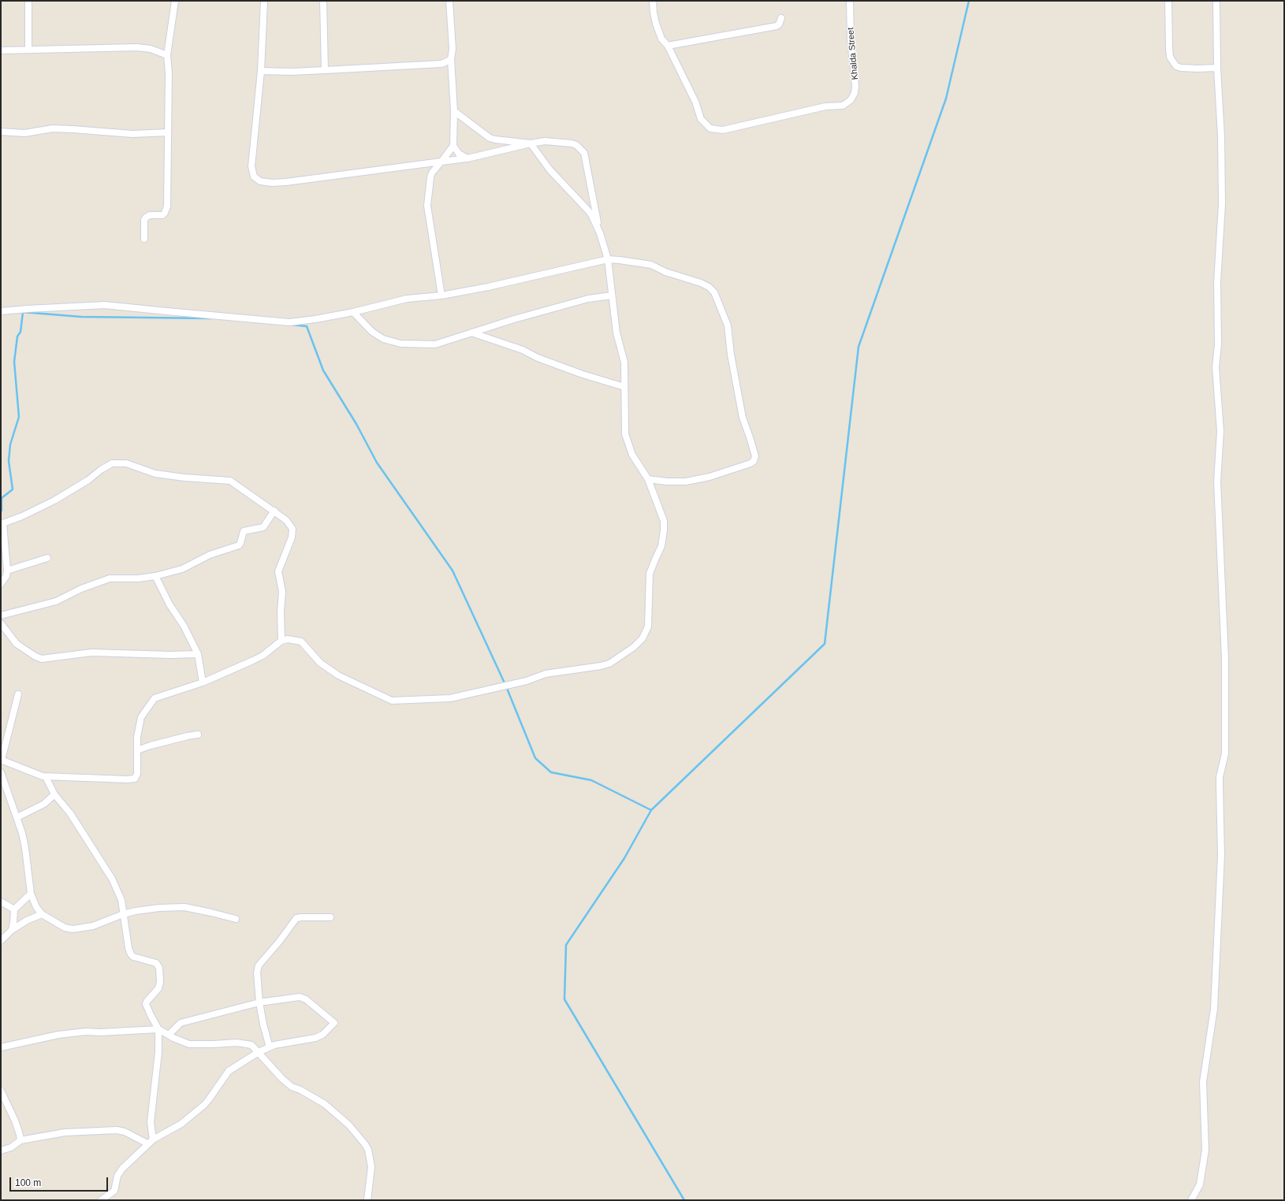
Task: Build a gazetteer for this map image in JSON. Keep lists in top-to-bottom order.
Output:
{
  "streets": {
    "street": ["Khalda Street"]
  },
  "scale_bar": "100 m"
}
